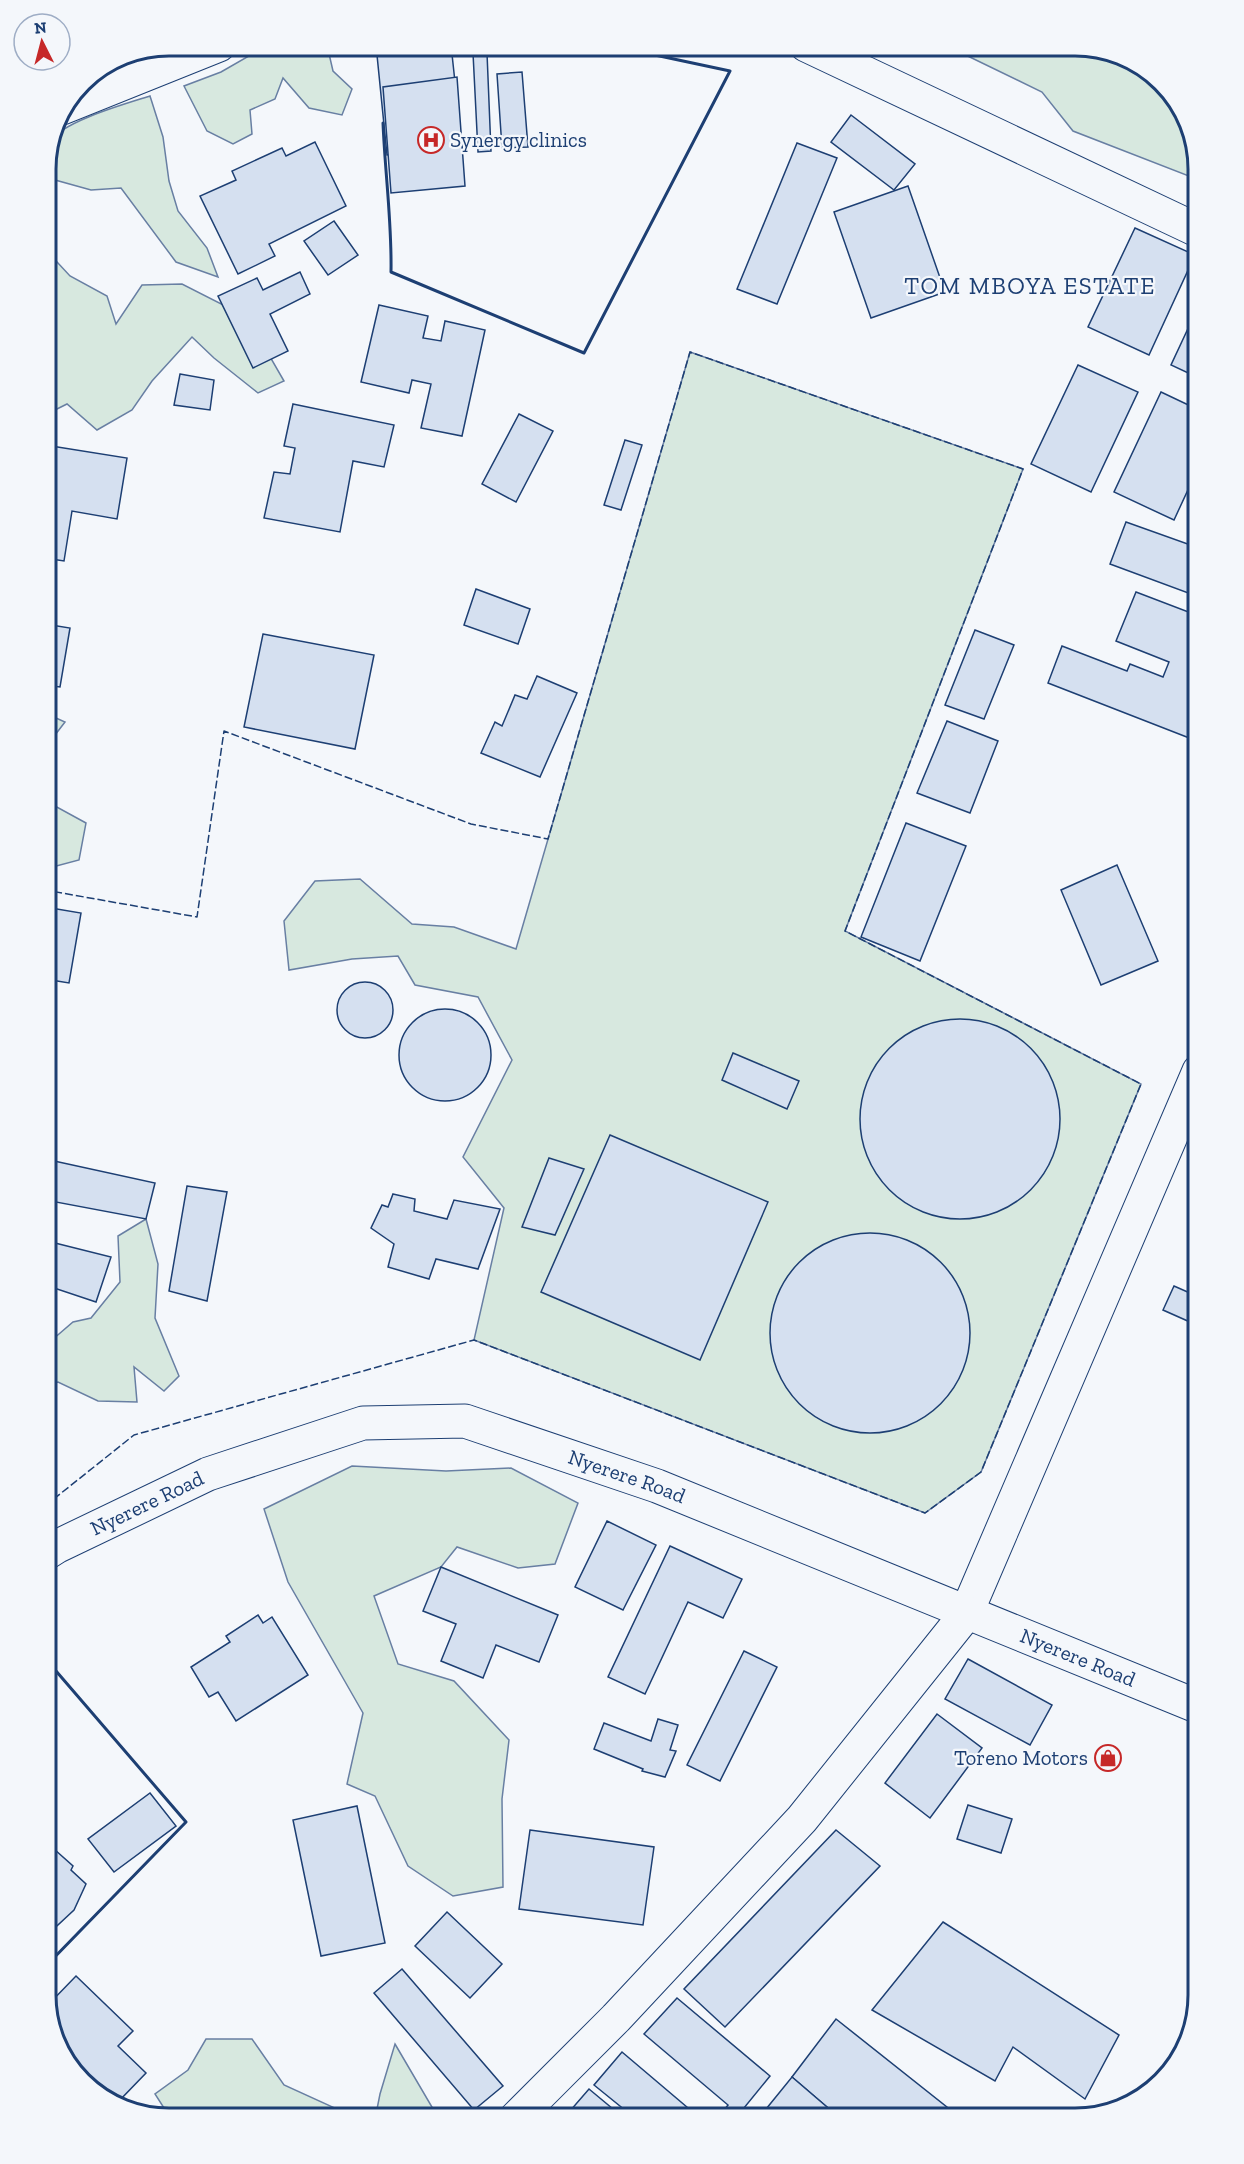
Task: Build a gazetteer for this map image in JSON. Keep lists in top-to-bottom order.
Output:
{
  "streets": {
    "street": ["Nyerere Road"]
  },
  "districts": ["TOM MBOYA ESTATE"],
  "places": {
    "hospital": ["Synergy clinics"],
    "shop": ["Toreno Motors"]
  },
  "north": "top"
}
